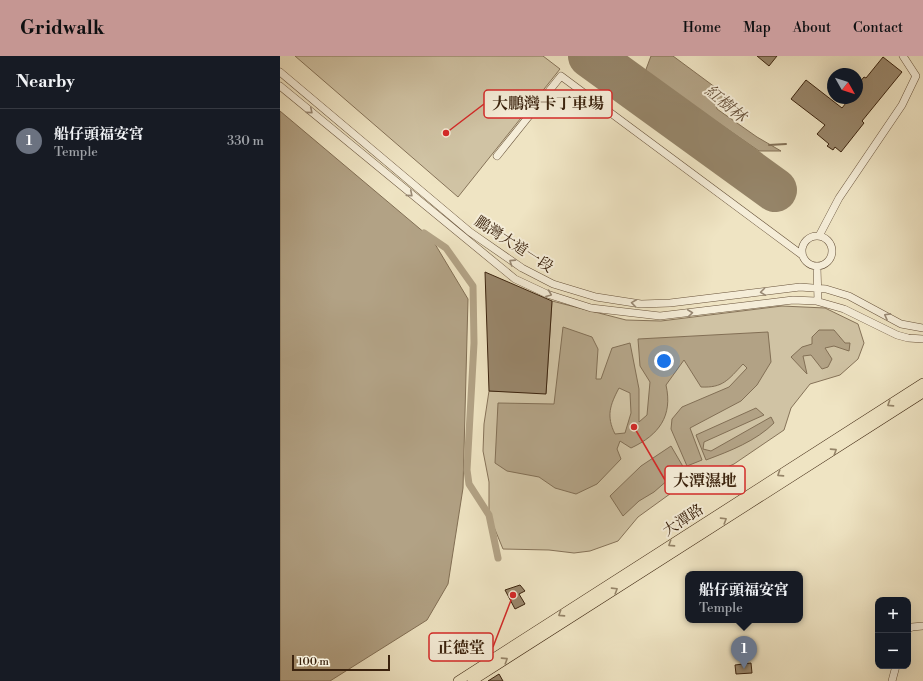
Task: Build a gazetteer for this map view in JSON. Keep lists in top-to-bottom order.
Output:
{
  "streets": {
    "main road": ["大潭路"],
    "street": ["鵬灣大道一段"]
  },
  "water": ["紅樹林"],
  "places": ["大鵬灣卡丁車場", "大潭濕地", "正德堂"],
  "scale_bar": "100 m",
  "north": "bottom right",
  "page": {
    "header": "Gridwalk",
    "nav": [
      "Home",
      "Map",
      "About",
      "Contact"
    ],
    "heading": "Nearby",
    "list": [
      {
        "mark": "1",
        "name": "船仔頭福安宮",
        "note": "Temple",
        "value": "330 m"
      }
    ],
    "popup": ["船仔頭福安宮", "Temple"],
    "map_buttons": ["+", "−"],
    "pins": "1",
    "scale": "100 m"
  }
}
